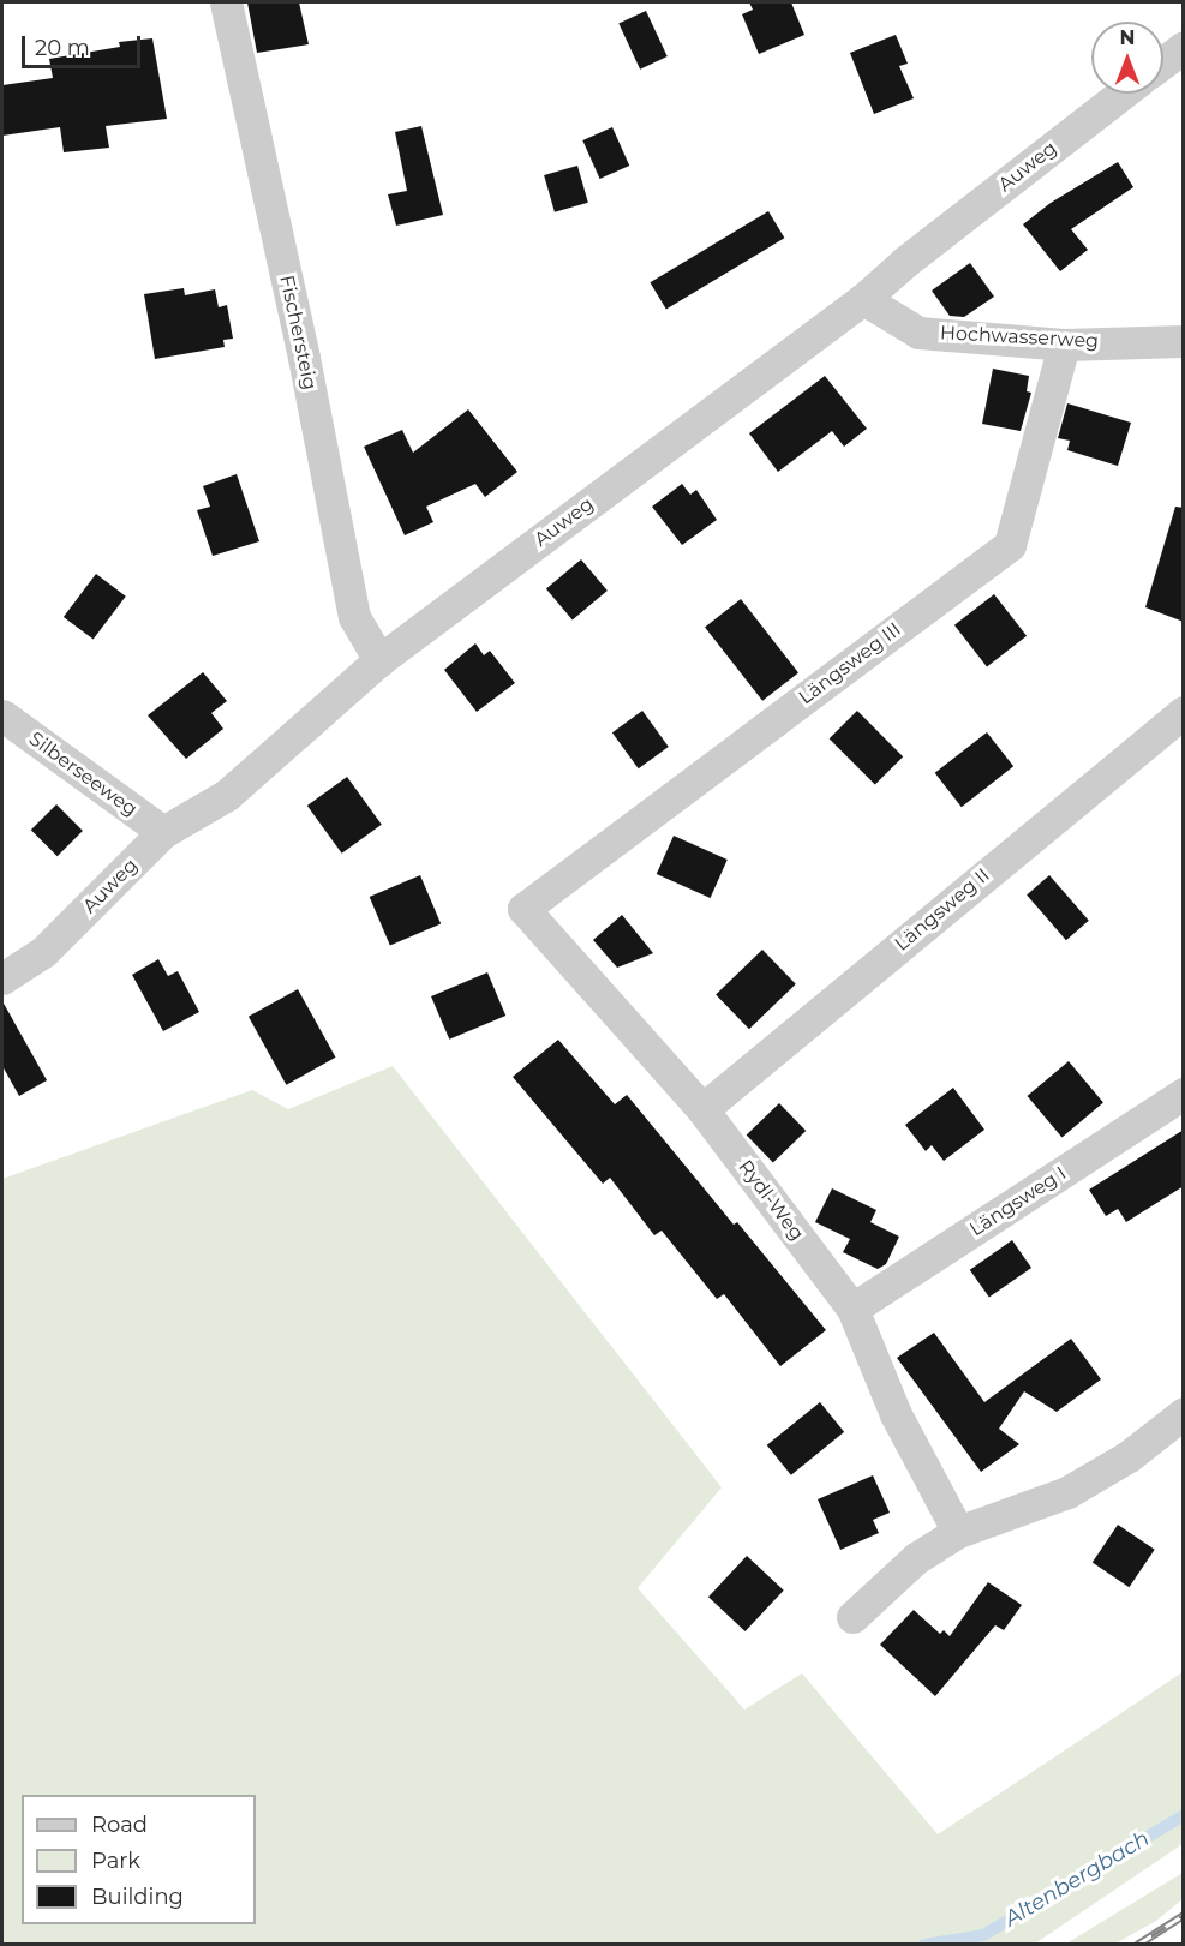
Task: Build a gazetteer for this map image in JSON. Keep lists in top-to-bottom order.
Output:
{
  "streets": {
    "street": [
      "Auweg",
      "Fischersteig",
      "Hochwasserweg",
      "Längsweg III",
      "Silberseeweg",
      "Längsweg II",
      "Rydl-Weg",
      "Längsweg I"
    ]
  },
  "crossings": [
    ["Auweg", "Fischersteig"],
    ["Auweg", "Hochwasserweg"],
    ["Auweg", "Silberseeweg"],
    ["Hochwasserweg", "Längsweg III"],
    ["Längsweg III", "Rydl-Weg"],
    ["Längsweg II", "Rydl-Weg"],
    ["Rydl-Weg", "Längsweg I"]
  ],
  "water": ["Altenbergbach"],
  "legend": ["Road", "Park", "Building"],
  "scale_bar": "20 m",
  "north": "top"
}
